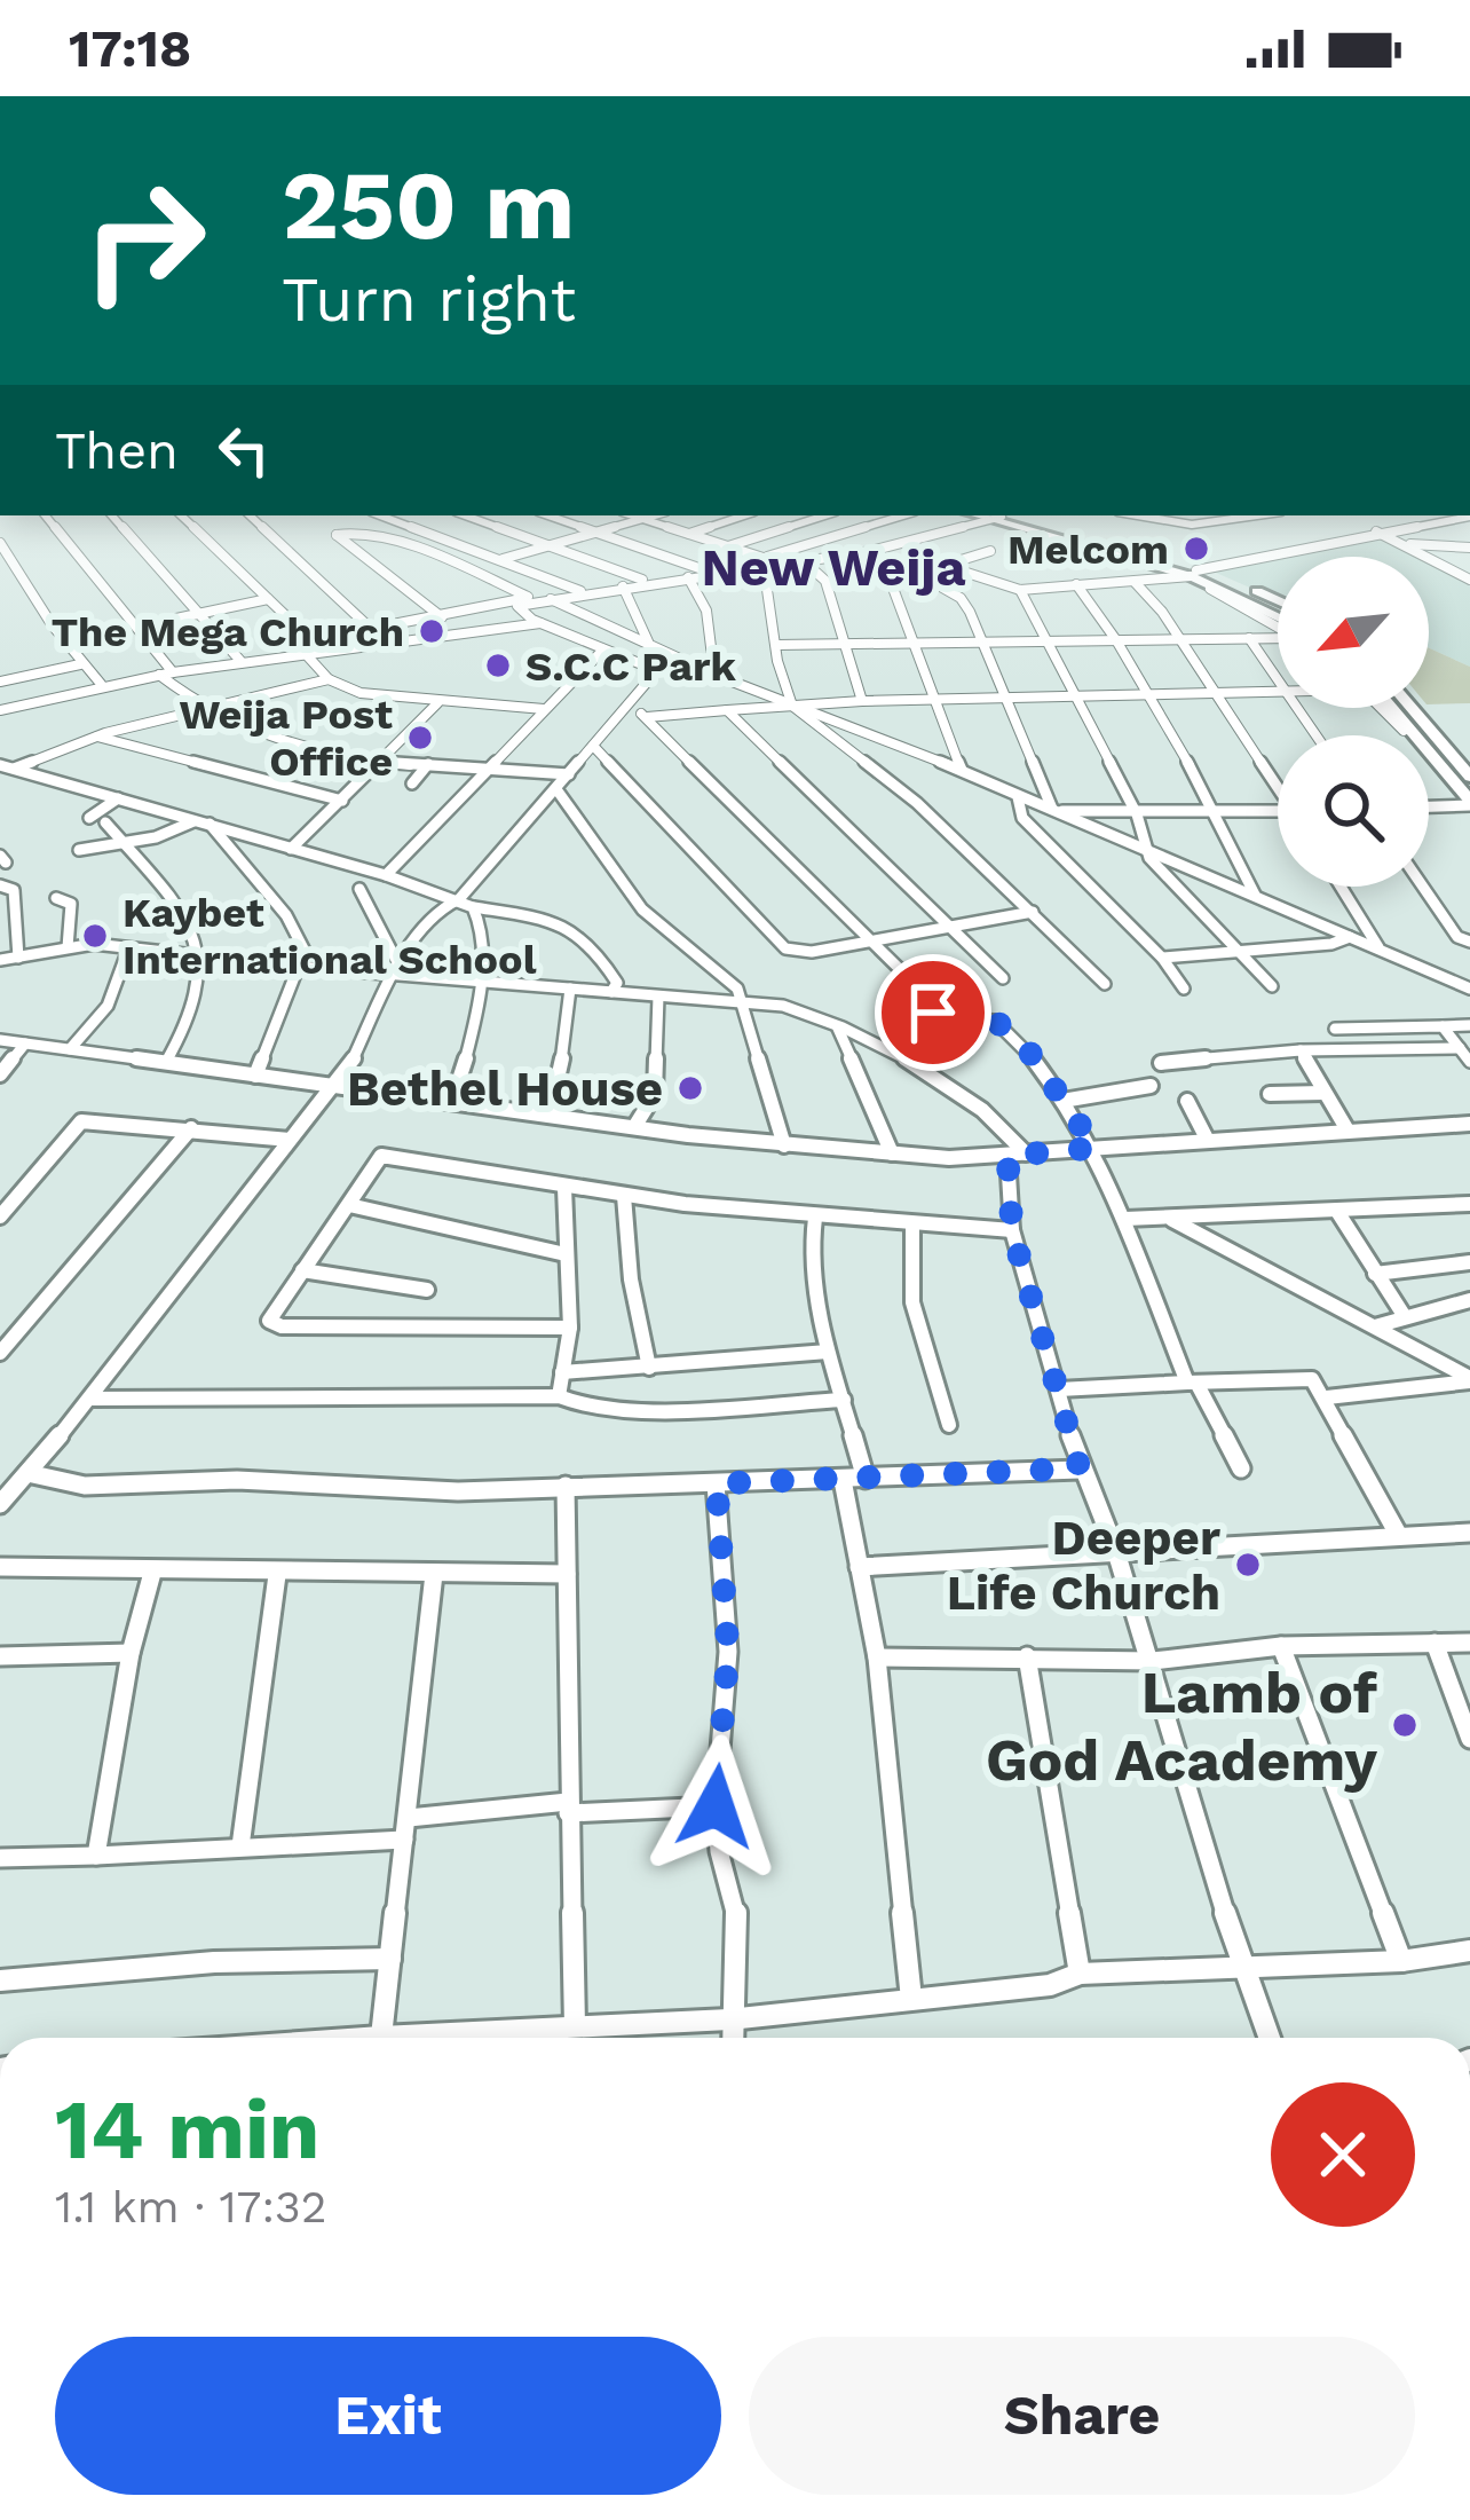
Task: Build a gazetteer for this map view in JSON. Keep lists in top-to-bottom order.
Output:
{
  "districts": ["New Weija"],
  "places": [
    "Melcom",
    "The Mega Church",
    "S.C.C Park",
    "Weija Post Office",
    "Kaybet International School",
    "Bethel House",
    "Deeper Life Church",
    "Lamb of God Academy"
  ],
  "north": "bottom left",
  "page": {
    "status": "17:18",
    "turn": ["250 m", "Turn right"],
    "then": "Then",
    "heading": ["14 min", "1.1 km · 17:32"],
    "buttons": ["Exit", "Share"]
  }
}
